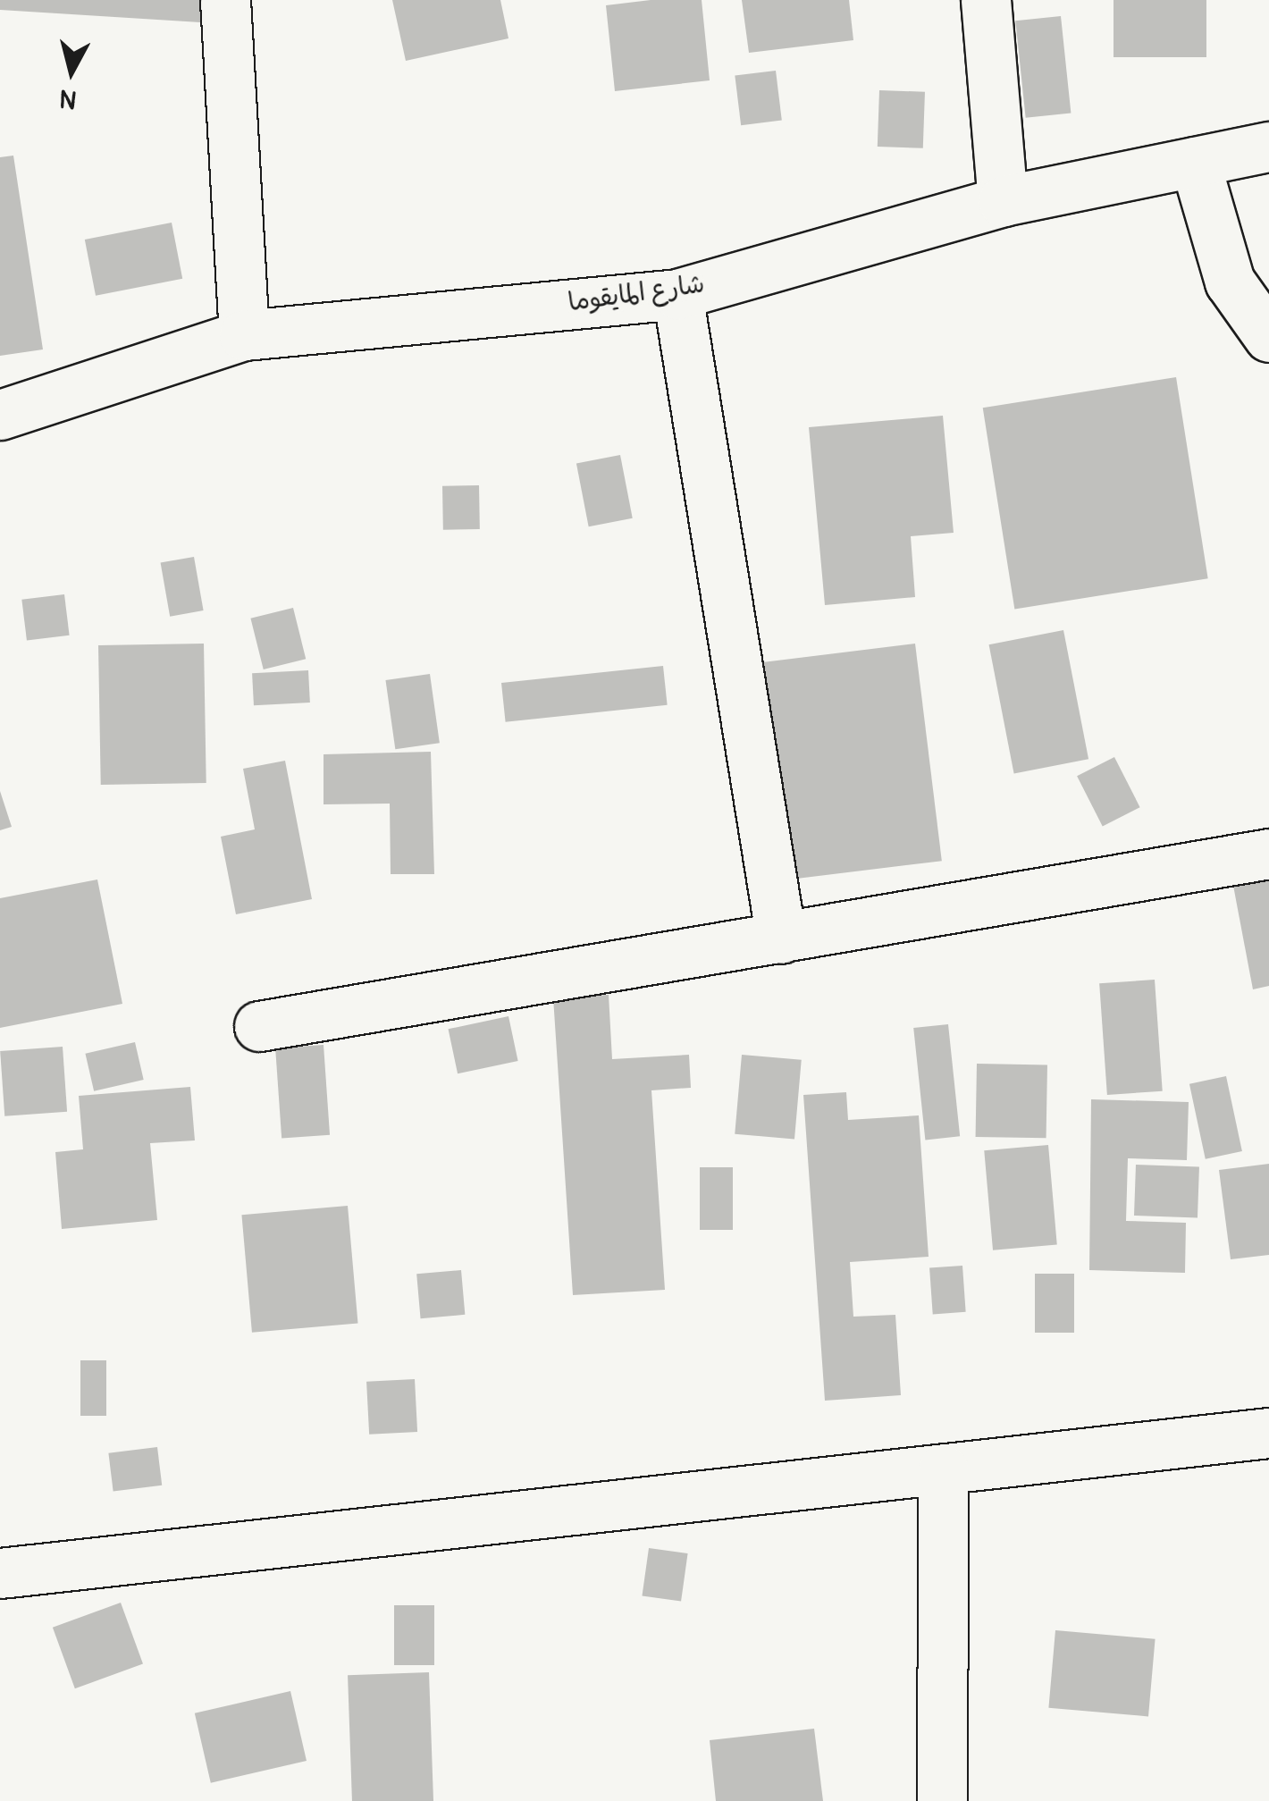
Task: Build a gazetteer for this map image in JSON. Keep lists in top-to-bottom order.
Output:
{
  "streets": {
    "street": ["شارع المايقوما"]
  },
  "north": "bottom"
}
